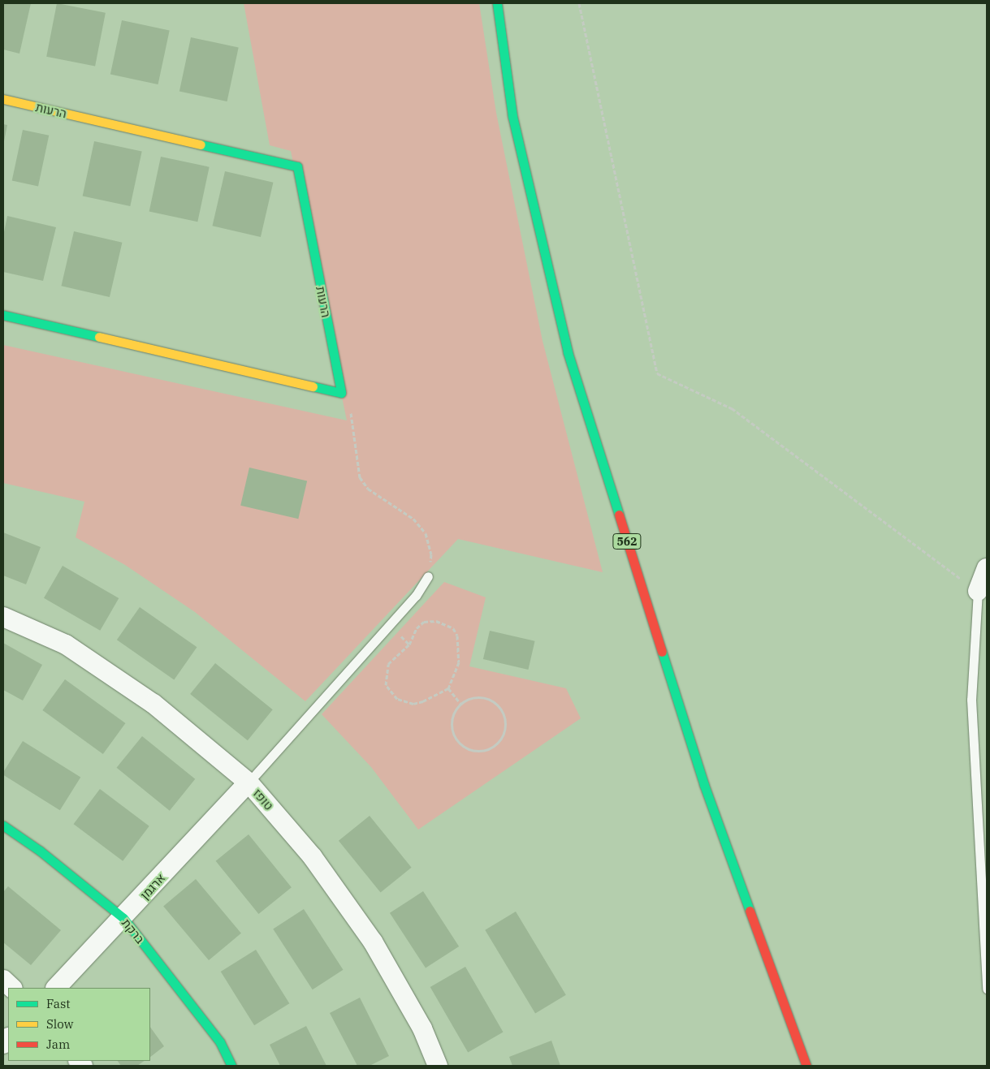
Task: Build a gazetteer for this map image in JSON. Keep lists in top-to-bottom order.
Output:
{
  "streets": {
    "street": [
      "הרעות",
      "562",
      "טופז",
      "ארגמן",
      "ברקת"
    ]
  },
  "crossings": [
    ["טופז", "ארגמן"],
    ["ארגמן", "ברקת"]
  ],
  "legend": ["Fast", "Slow", "Jam"]
}
